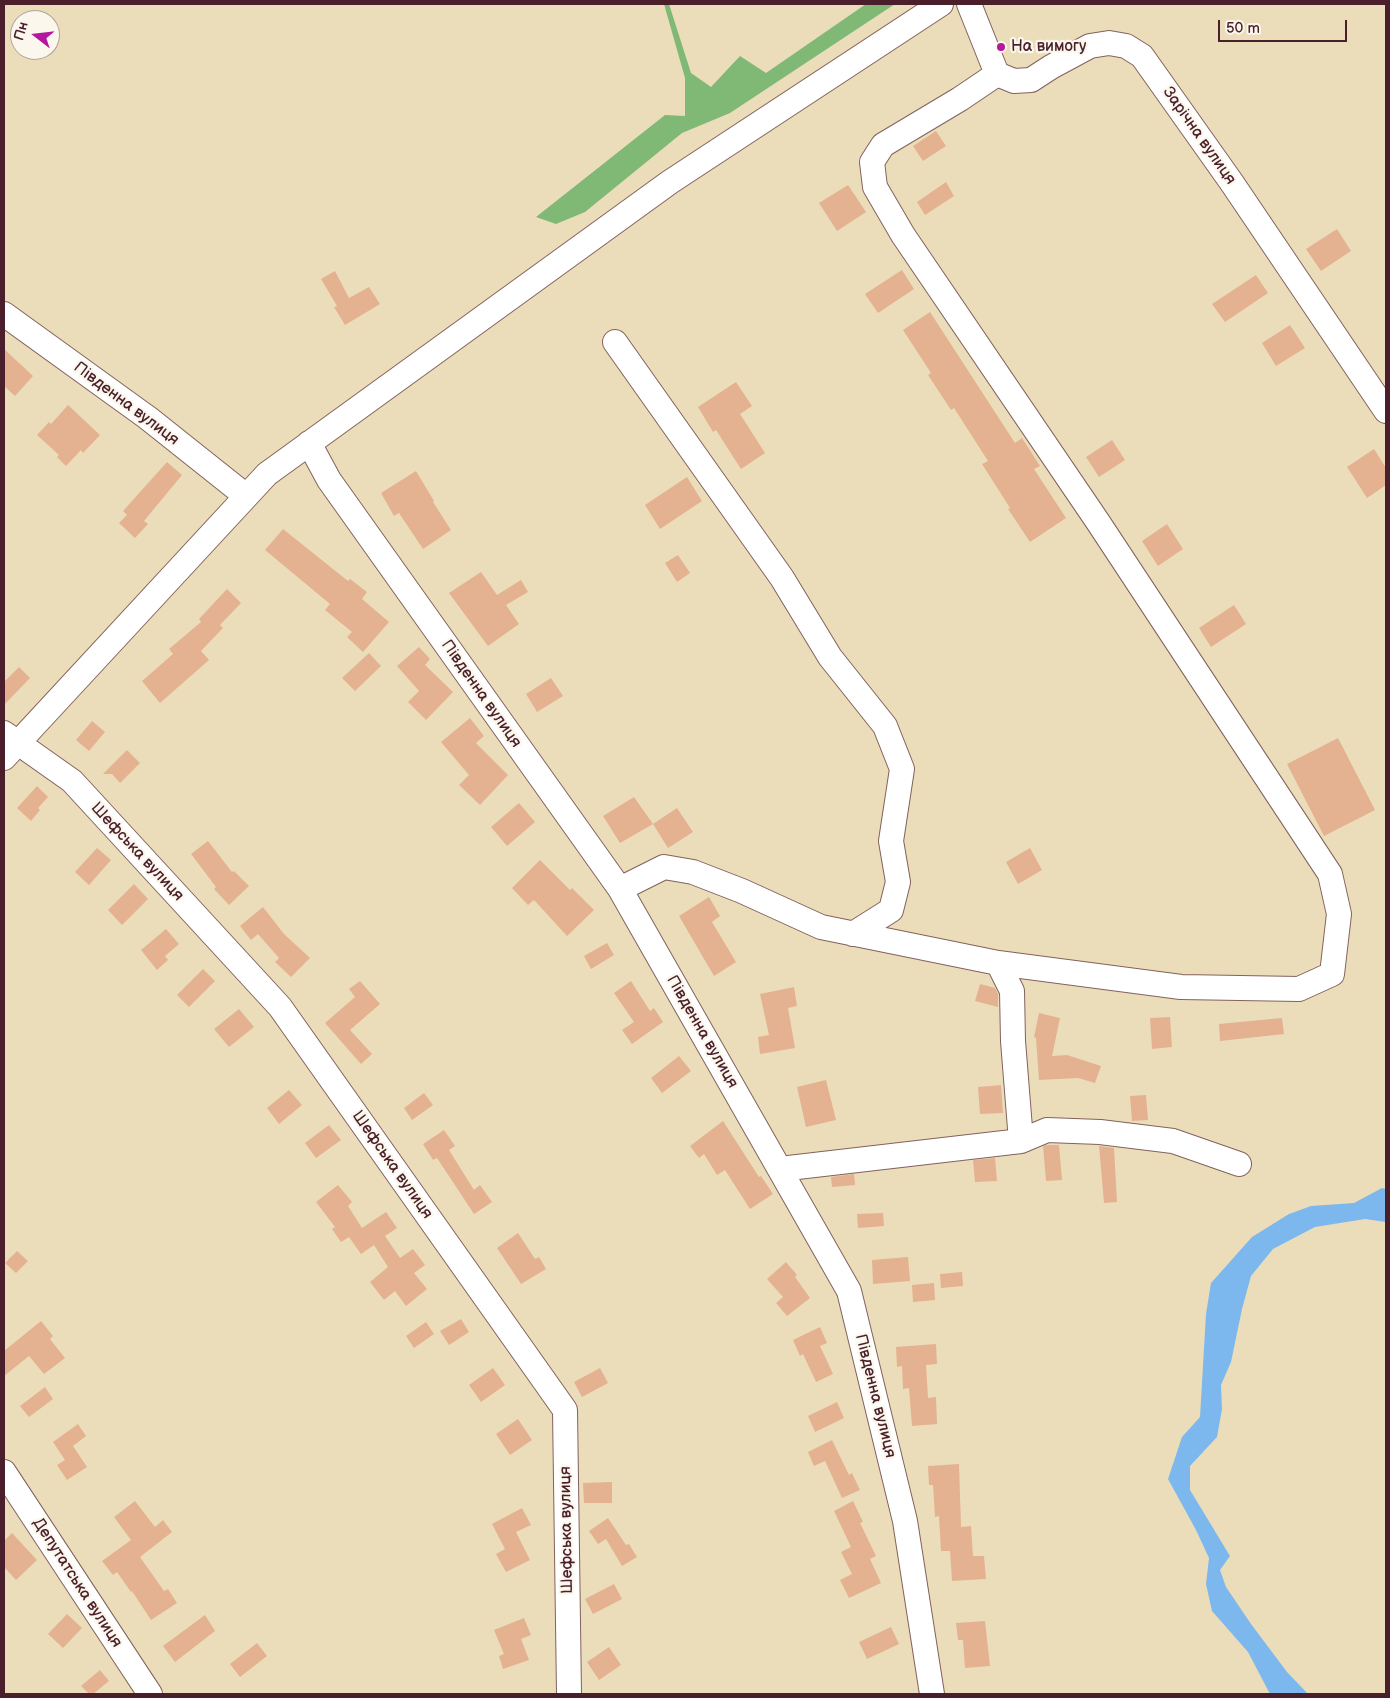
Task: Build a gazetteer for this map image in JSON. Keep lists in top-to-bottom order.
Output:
{
  "streets": {
    "street": [
      "Зарічна вулиця",
      "Південна вулиця",
      "Шефська вулиця",
      "Депутатська вулиця"
    ]
  },
  "places": ["На вимогу"],
  "scale_bar": "50 m",
  "north": "left"
}
